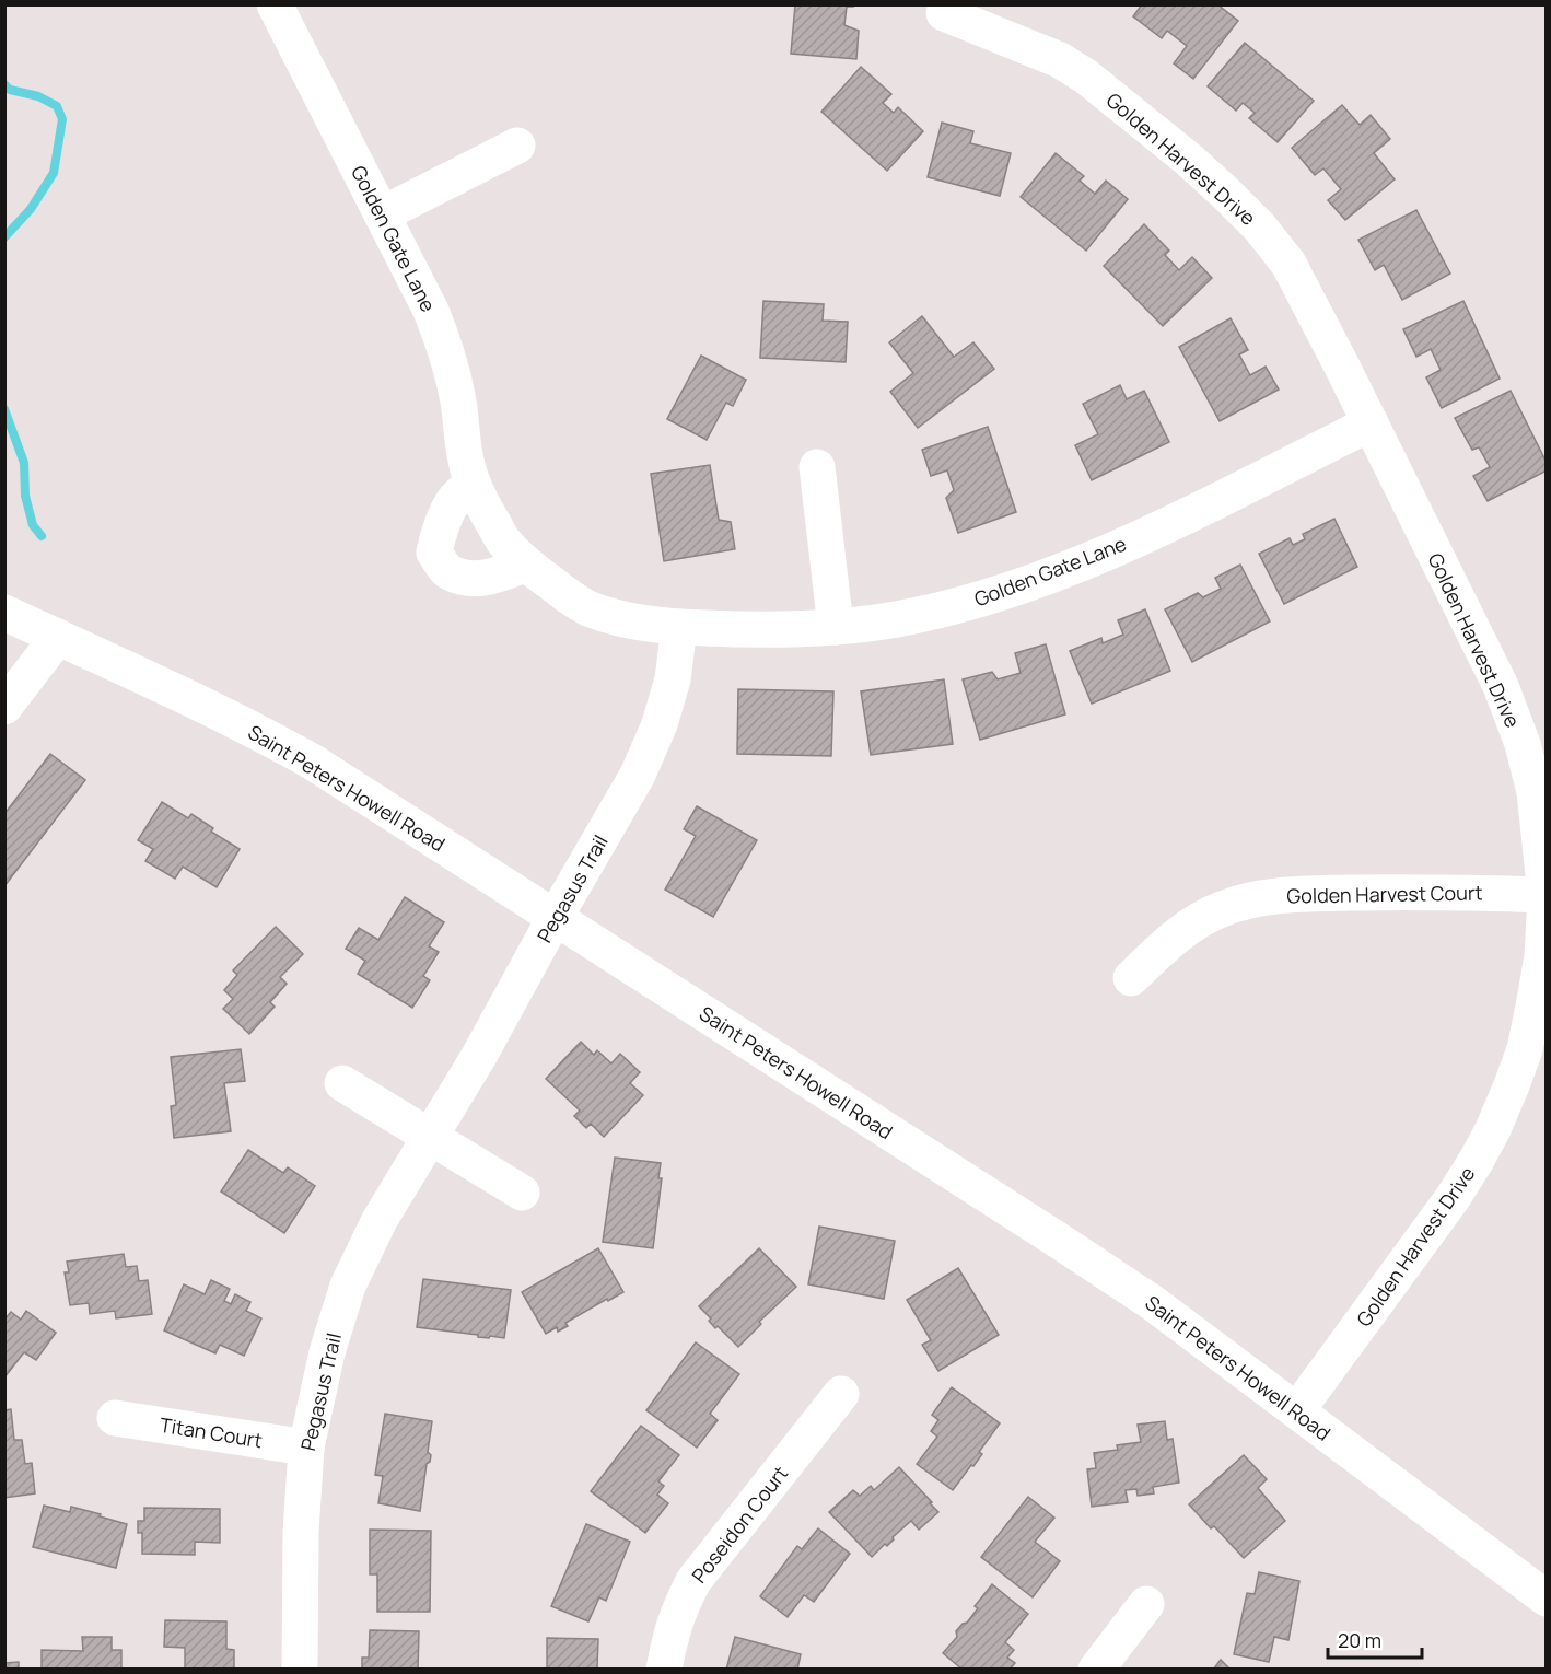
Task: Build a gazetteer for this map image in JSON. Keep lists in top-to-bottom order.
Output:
{
  "streets": {
    "street": [
      "Golden Harvest Drive",
      "Golden Gate Lane",
      "Saint Peters Howell Road",
      "Pegasus Trail",
      "Golden Harvest Court",
      "Titan Court",
      "Poseidon Court"
    ]
  },
  "crossings": [
    ["Golden Harvest Drive", "Golden Gate Lane"],
    ["Golden Harvest Drive", "Saint Peters Howell Road"],
    ["Golden Harvest Drive", "Golden Harvest Court"],
    ["Golden Gate Lane", "Pegasus Trail"],
    ["Saint Peters Howell Road", "Pegasus Trail"],
    ["Pegasus Trail", "Titan Court"]
  ],
  "scale_bar": "20 m"
}
